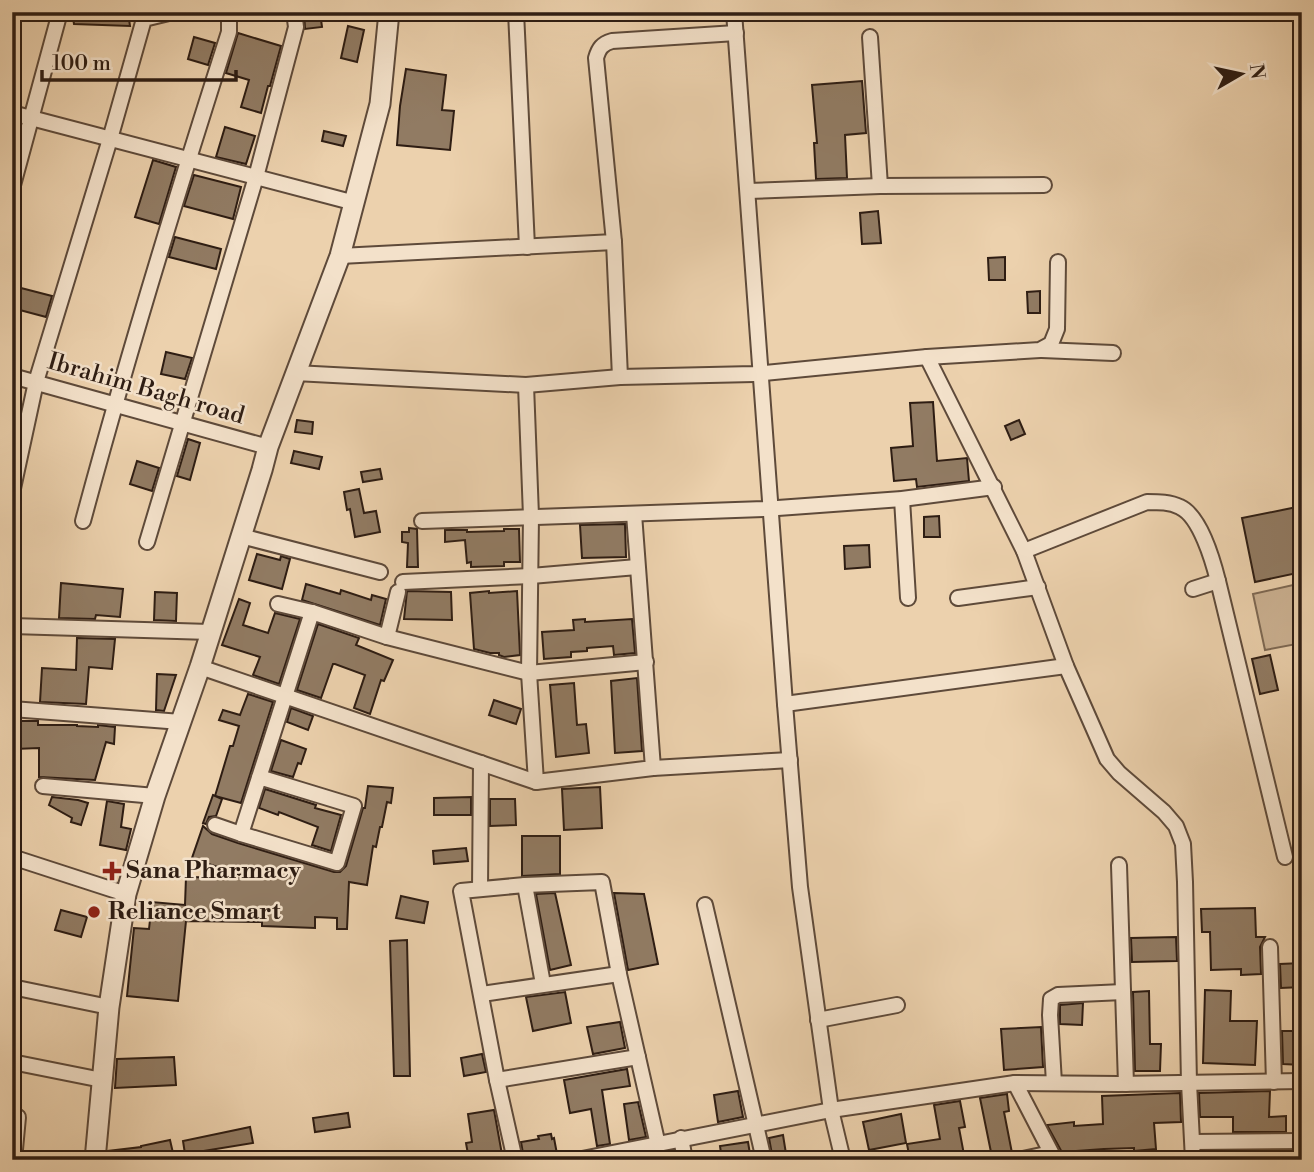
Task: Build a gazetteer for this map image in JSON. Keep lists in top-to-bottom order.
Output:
{
  "streets": {
    "street": ["Ibrahim Bagh road"]
  },
  "places": {
    "health": ["Sana Pharmacy"],
    "other": ["Reliance Smart"]
  },
  "scale_bar": "100 m",
  "north": "right"
}
